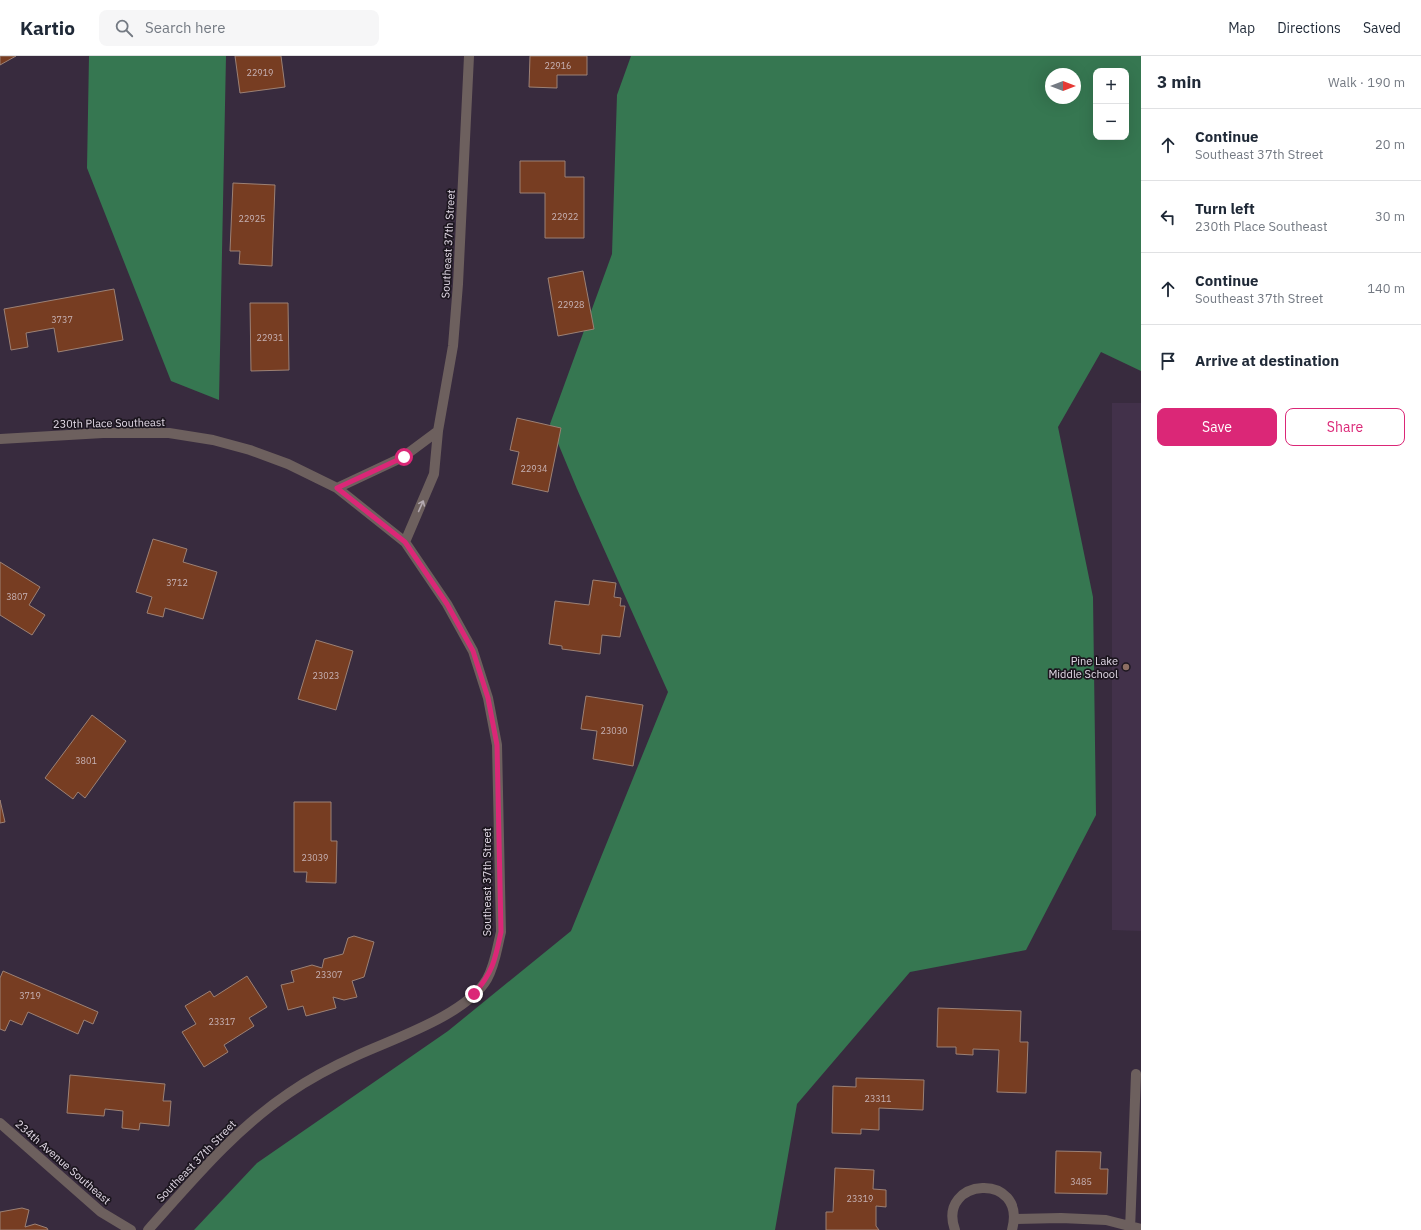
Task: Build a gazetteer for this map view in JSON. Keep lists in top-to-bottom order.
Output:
{
  "streets": {
    "street": ["Southeast 37th Street", "230th Place Southeast", "234th Avenue Southeast"]
  },
  "crossings": [
    ["Southeast 37th Street", "230th Place Southeast"]
  ],
  "places": ["Pine Lake Middle School"],
  "house_numbers": [
    "22916",
    "22919",
    "22922",
    "22925",
    "22928",
    "3737",
    "22931",
    "22934",
    "3712",
    "3807",
    "23023",
    "23030",
    "3801",
    "23039",
    "23307",
    "3719",
    "23317",
    "23311",
    "3485",
    "23319"
  ],
  "north": "right",
  "page": {
    "header": "Kartio",
    "search": "Search here",
    "nav": ["Map", "Directions", "Saved"],
    "heading": ["3 min", "Walk · 190 m"],
    "map_buttons": ["+", "−"],
    "list": [
      ["Continue", "Southeast 37th Street", "20 m"],
      ["Turn left", "230th Place Southeast", "30 m"],
      ["Continue", "Southeast 37th Street", "140 m"],
      "Arrive at destination"
    ],
    "buttons": ["Save", "Share"]
  }
}
